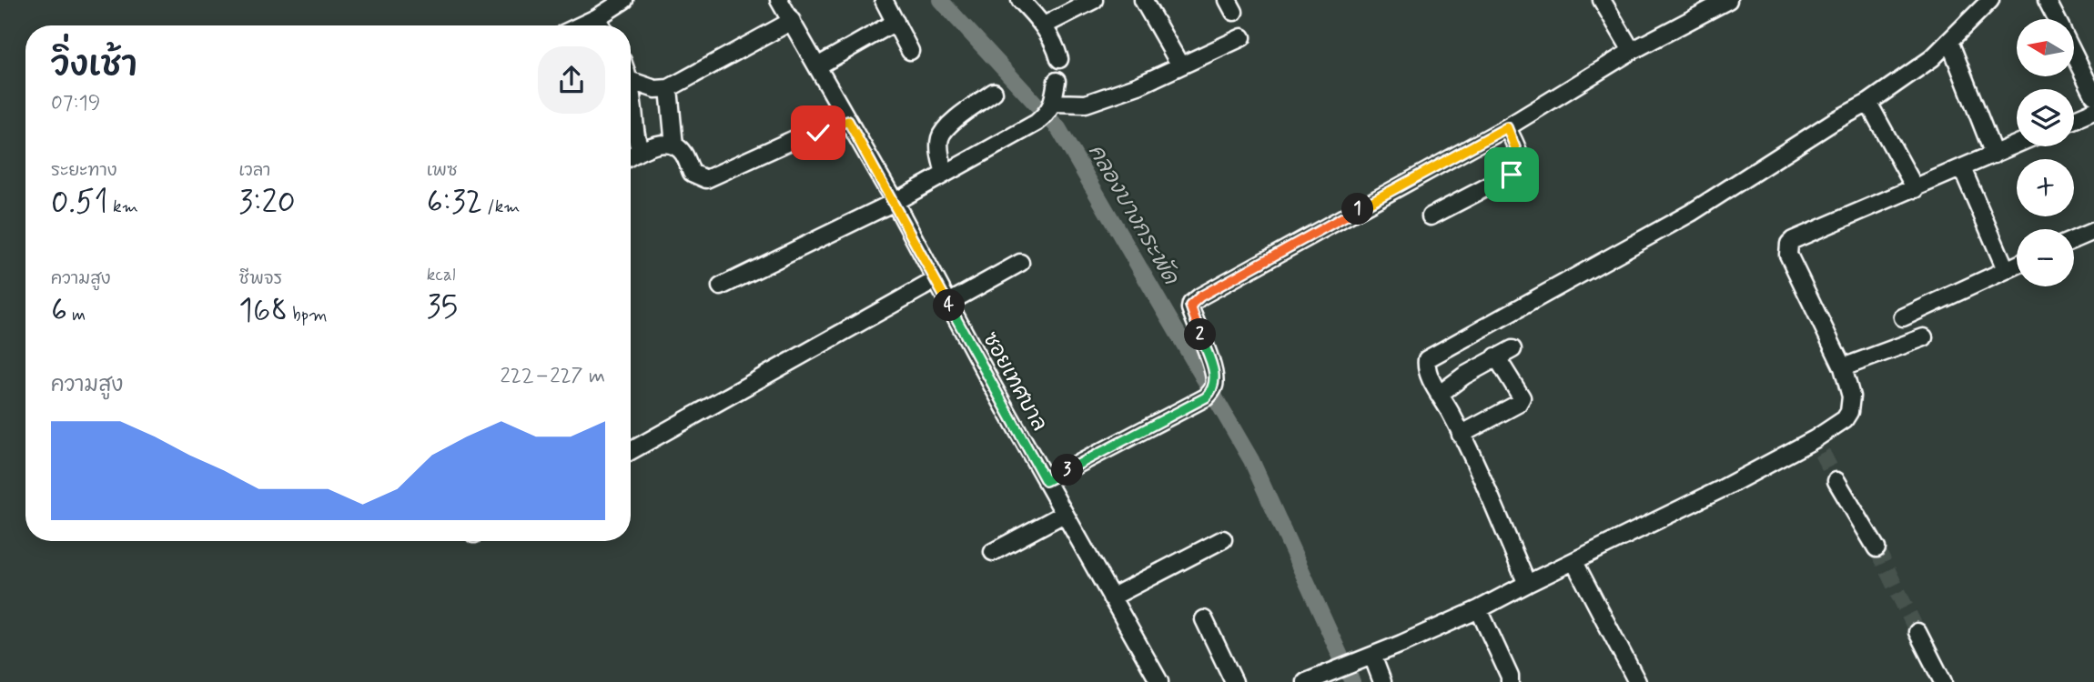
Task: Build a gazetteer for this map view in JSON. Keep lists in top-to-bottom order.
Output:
{
  "streets": {
    "street": ["ซอยเทศบาล"]
  },
  "water": ["คลองบางกระพัด"],
  "north": "left",
  "page": {
    "map_buttons": ["+", "−"],
    "heading": ["วิ่งเช้า", "07:19"],
    "stats": [
      ["ระยะทาง", "0.51 km"],
      ["เวลา", "3:20"],
      ["เพซ", "6:32 /km"],
      ["ความสูง", "6 m"],
      ["ชีพจร", "168 bpm"],
      ["kcal", "35"]
    ],
    "pins": [
      "1",
      "4",
      "2",
      "3"
    ],
    "chart": ["ความสูง", "222–227 m"]
  }
}
